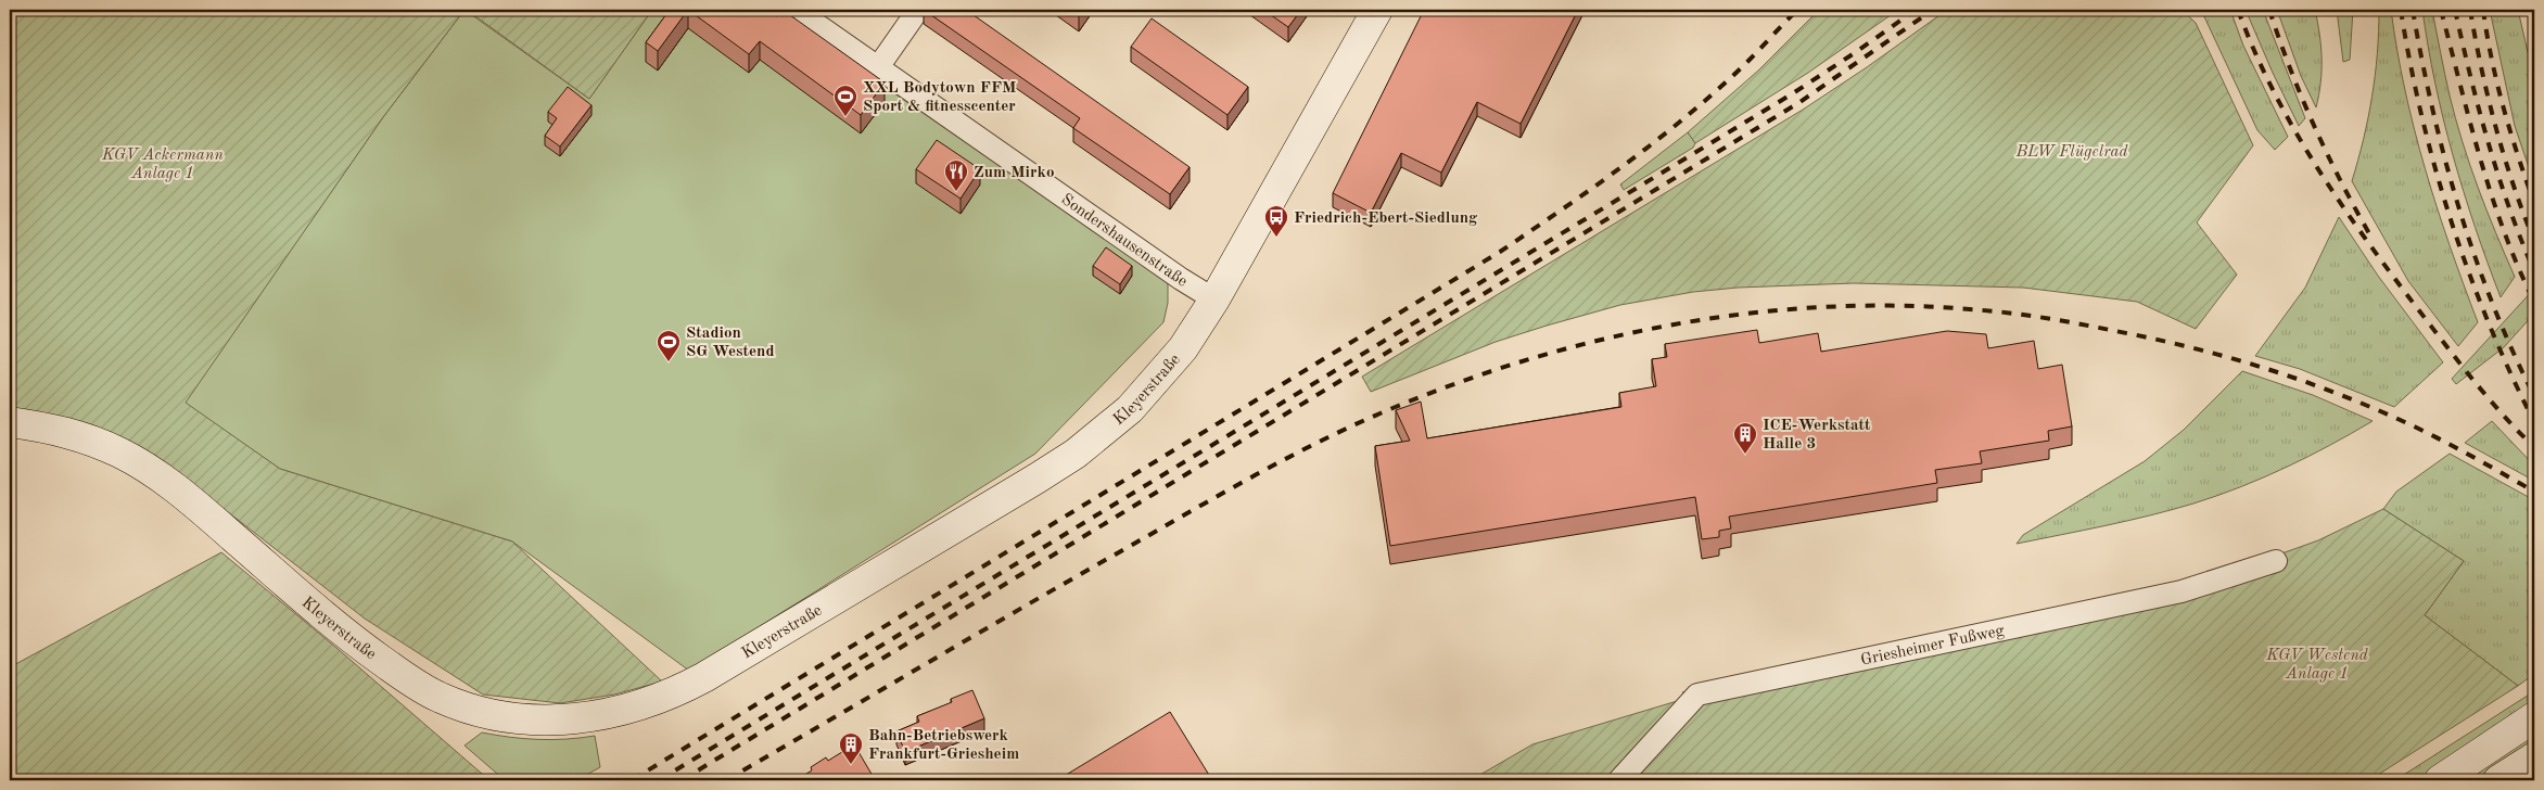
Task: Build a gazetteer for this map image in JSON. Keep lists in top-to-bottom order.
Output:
{
  "streets": {
    "street": ["Sondershausenstraße", "Kleyerstraße", "Griesheimer Fußweg"]
  },
  "crossings": [
    ["Sondershausenstraße", "Kleyerstraße"]
  ],
  "parks": ["BLW Flügelrad", "KGV Ackermann Anlage 1", "KGV Westend Anlage 1"],
  "places": {
    "sports": ["XXL Bodytown FFM Sport & fitnesscenter", "Stadion SG Westend"],
    "restaurant": ["Zum Mirko"],
    "bus stop": ["Friedrich-Ebert-Siedlung"],
    "building": ["ICE-Werkstatt Halle 3", "Bahn-Betriebswerk Frankfurt-Griesheim"]
  }
}
